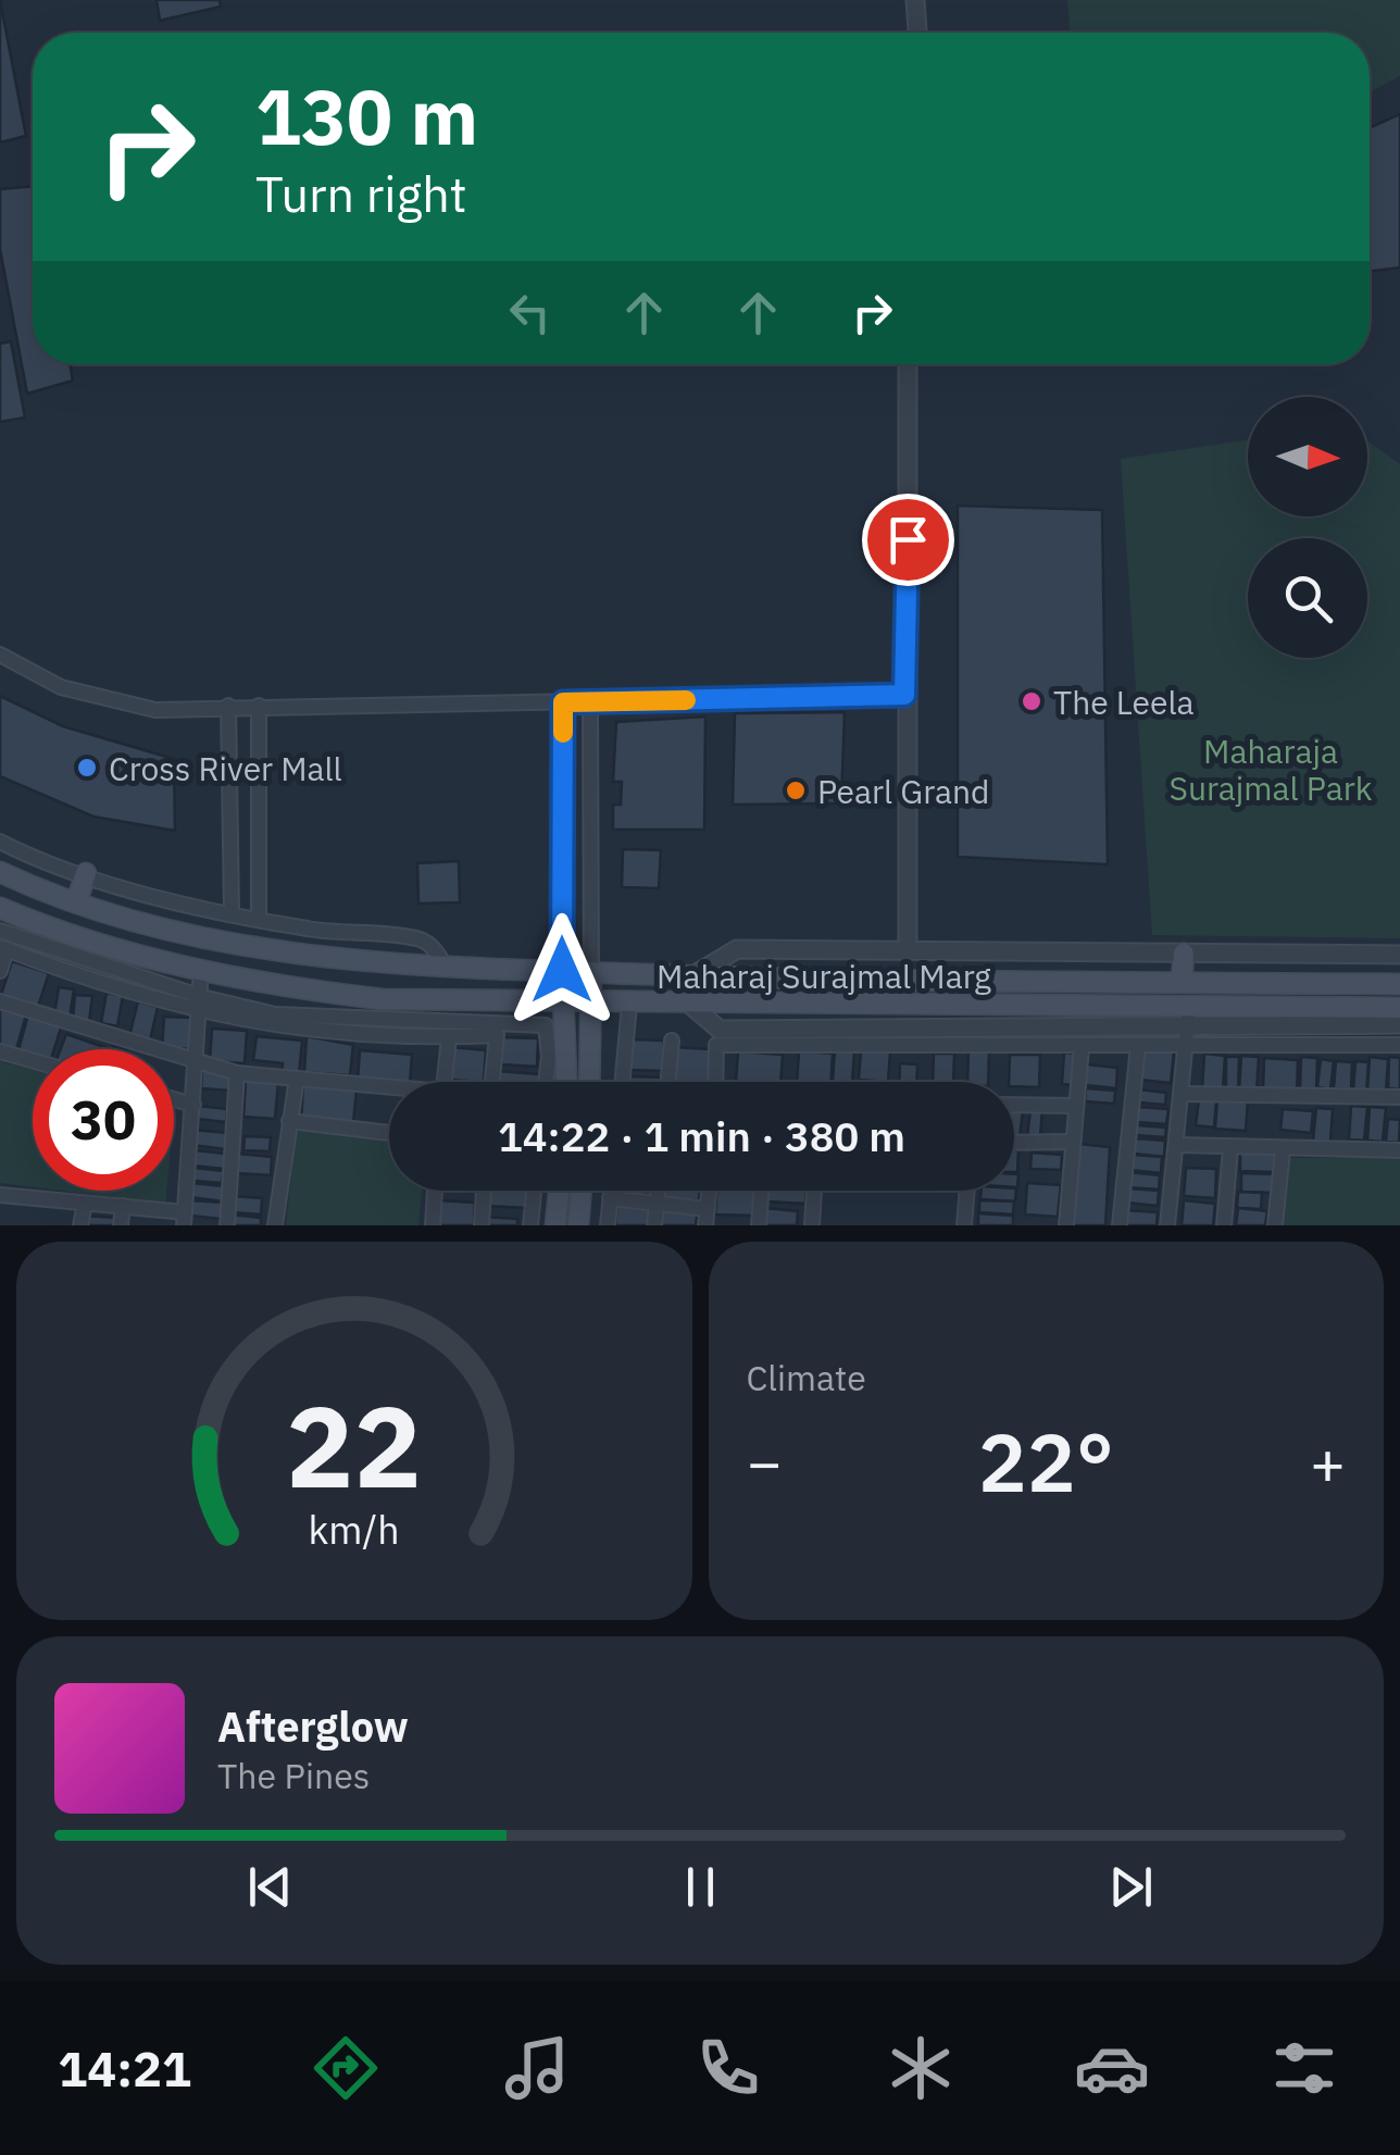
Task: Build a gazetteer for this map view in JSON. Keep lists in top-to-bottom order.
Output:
{
  "streets": {
    "main road": ["Maharaj Surajmal Marg"]
  },
  "parks": ["Maharaja Surajmal Park"],
  "places": ["The Leela", "Cross River Mall", "Pearl Grand"],
  "north": "right",
  "page": {
    "turn": ["130 m", "Turn right"],
    "limit": "30",
    "trip": "14:22 · 1 min · 380 m",
    "tile": "Climate",
    "heat": ["−", "22°", "+"],
    "song": ["Afterglow", "The Pines"],
    "tabs": "14:21",
    "gauge": ["22", "km/h"]
  }
}
